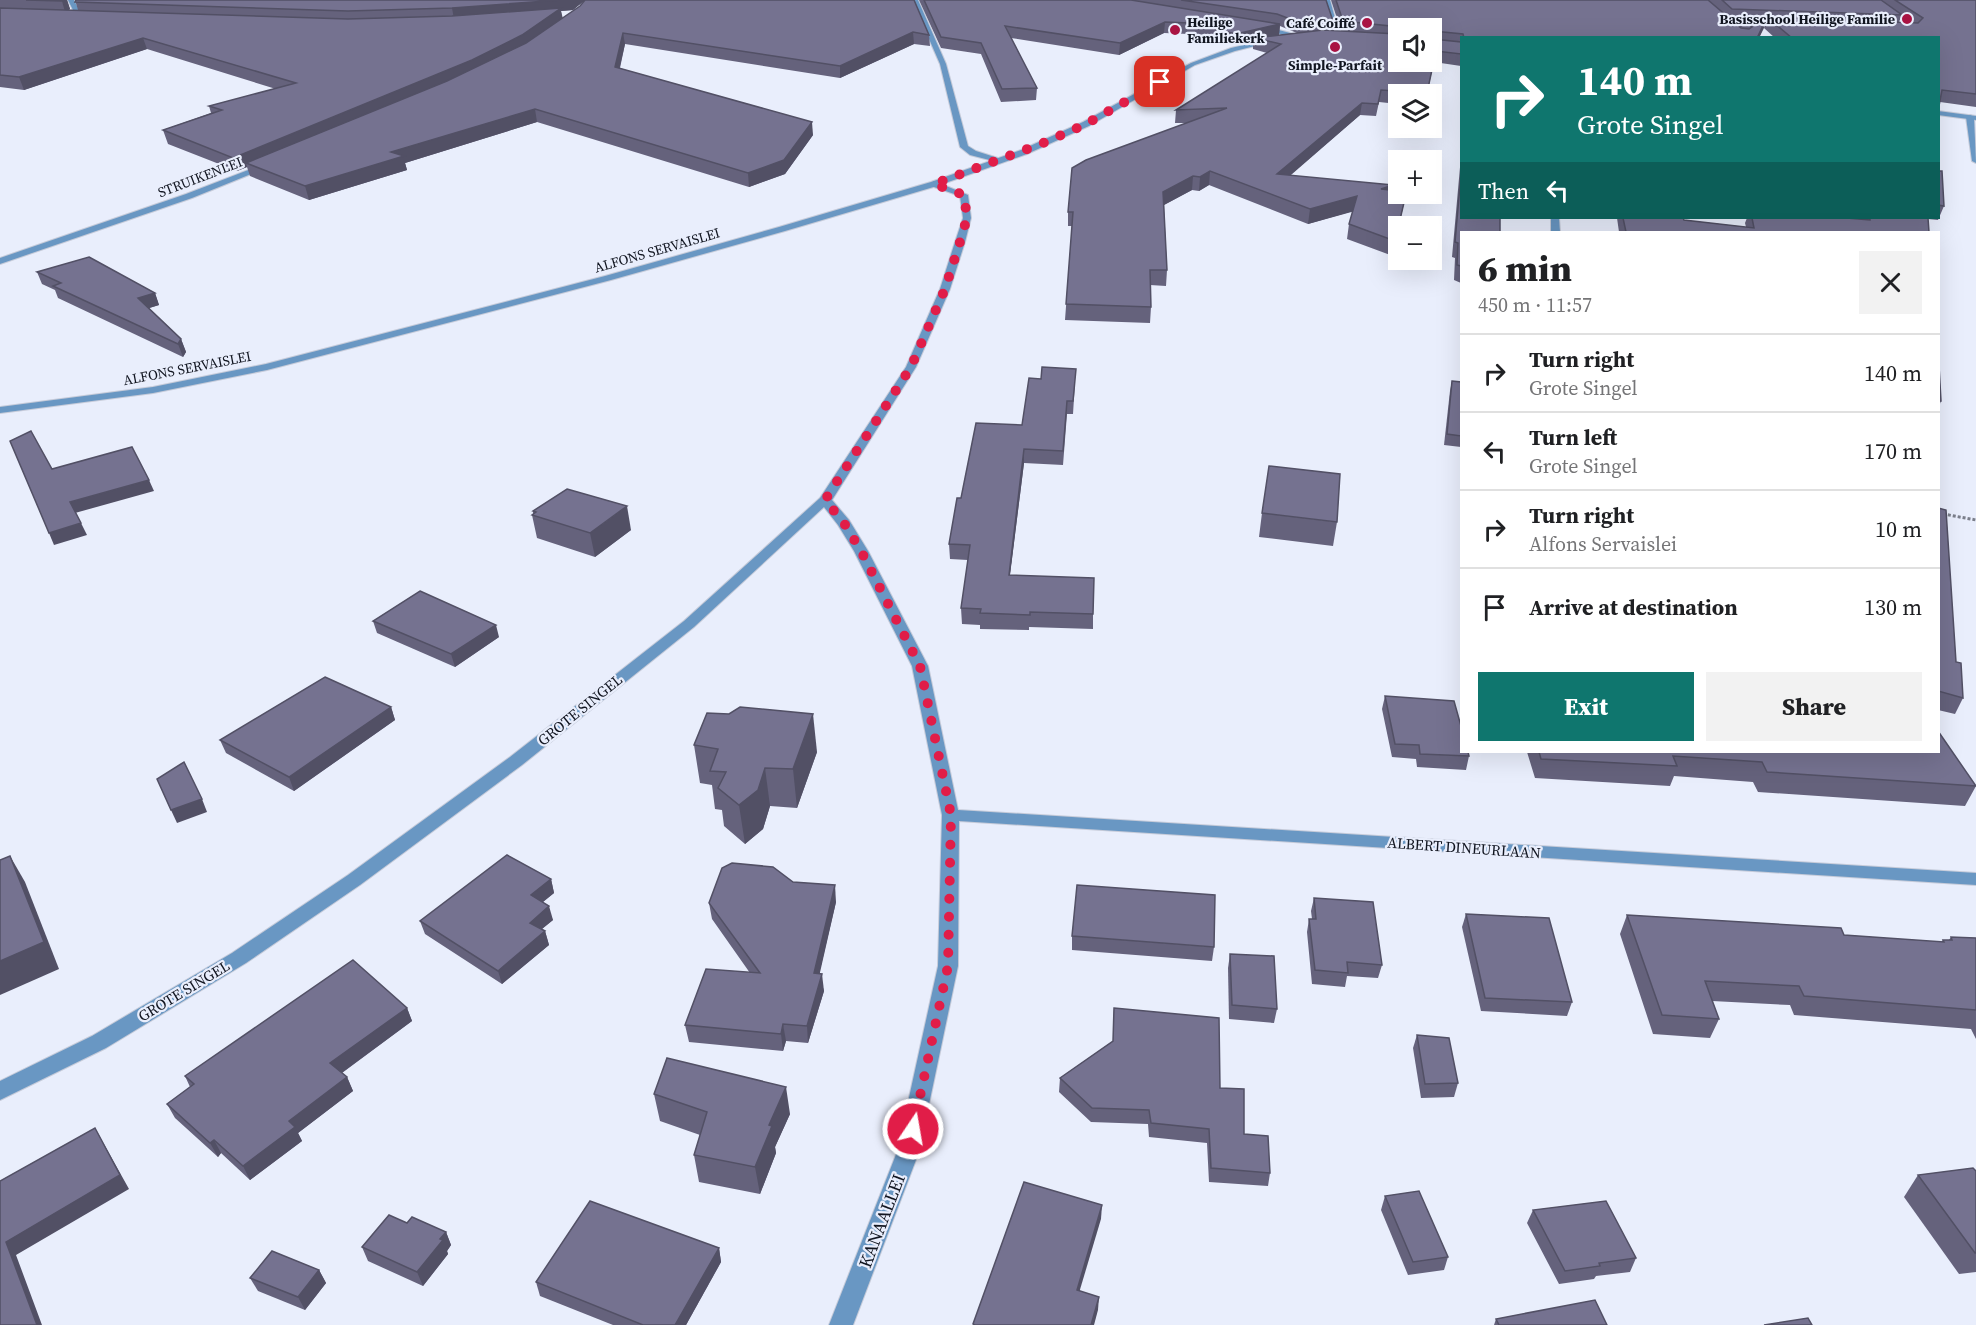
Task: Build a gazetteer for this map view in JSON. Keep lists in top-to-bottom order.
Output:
{
  "streets": {
    "street": [
      "STRUIKENLEI",
      "ALFONS SERVAISLEI",
      "GROTE SINGEL",
      "ALBERT DINEURLAAN",
      "KANAALLEI"
    ]
  },
  "crossings": [
    ["ALFONS SERVAISLEI", "GROTE SINGEL"],
    ["GROTE SINGEL", "KANAALLEI"],
    ["ALBERT DINEURLAAN", "KANAALLEI"]
  ],
  "places": [
    "Basisschool Heilige Familie",
    "Café Coiffé",
    "Heilige Familiekerk",
    "Simple-Parfait"
  ],
  "page": {
    "map_buttons": ["+", "−"],
    "turn": ["140 m", "Grote Singel"],
    "then": "Then",
    "heading": ["6 min", "450 m · 11:57"],
    "list": [
      {
        "name": "Turn right",
        "note": "Grote Singel",
        "value": "140 m"
      },
      {
        "name": "Turn left",
        "note": "Grote Singel",
        "value": "170 m"
      },
      {
        "name": "Turn right",
        "note": "Alfons Servaislei",
        "value": "10 m"
      },
      {
        "name": "Arrive at destination",
        "value": "130 m"
      }
    ],
    "buttons": ["Exit", "Share"]
  }
}
